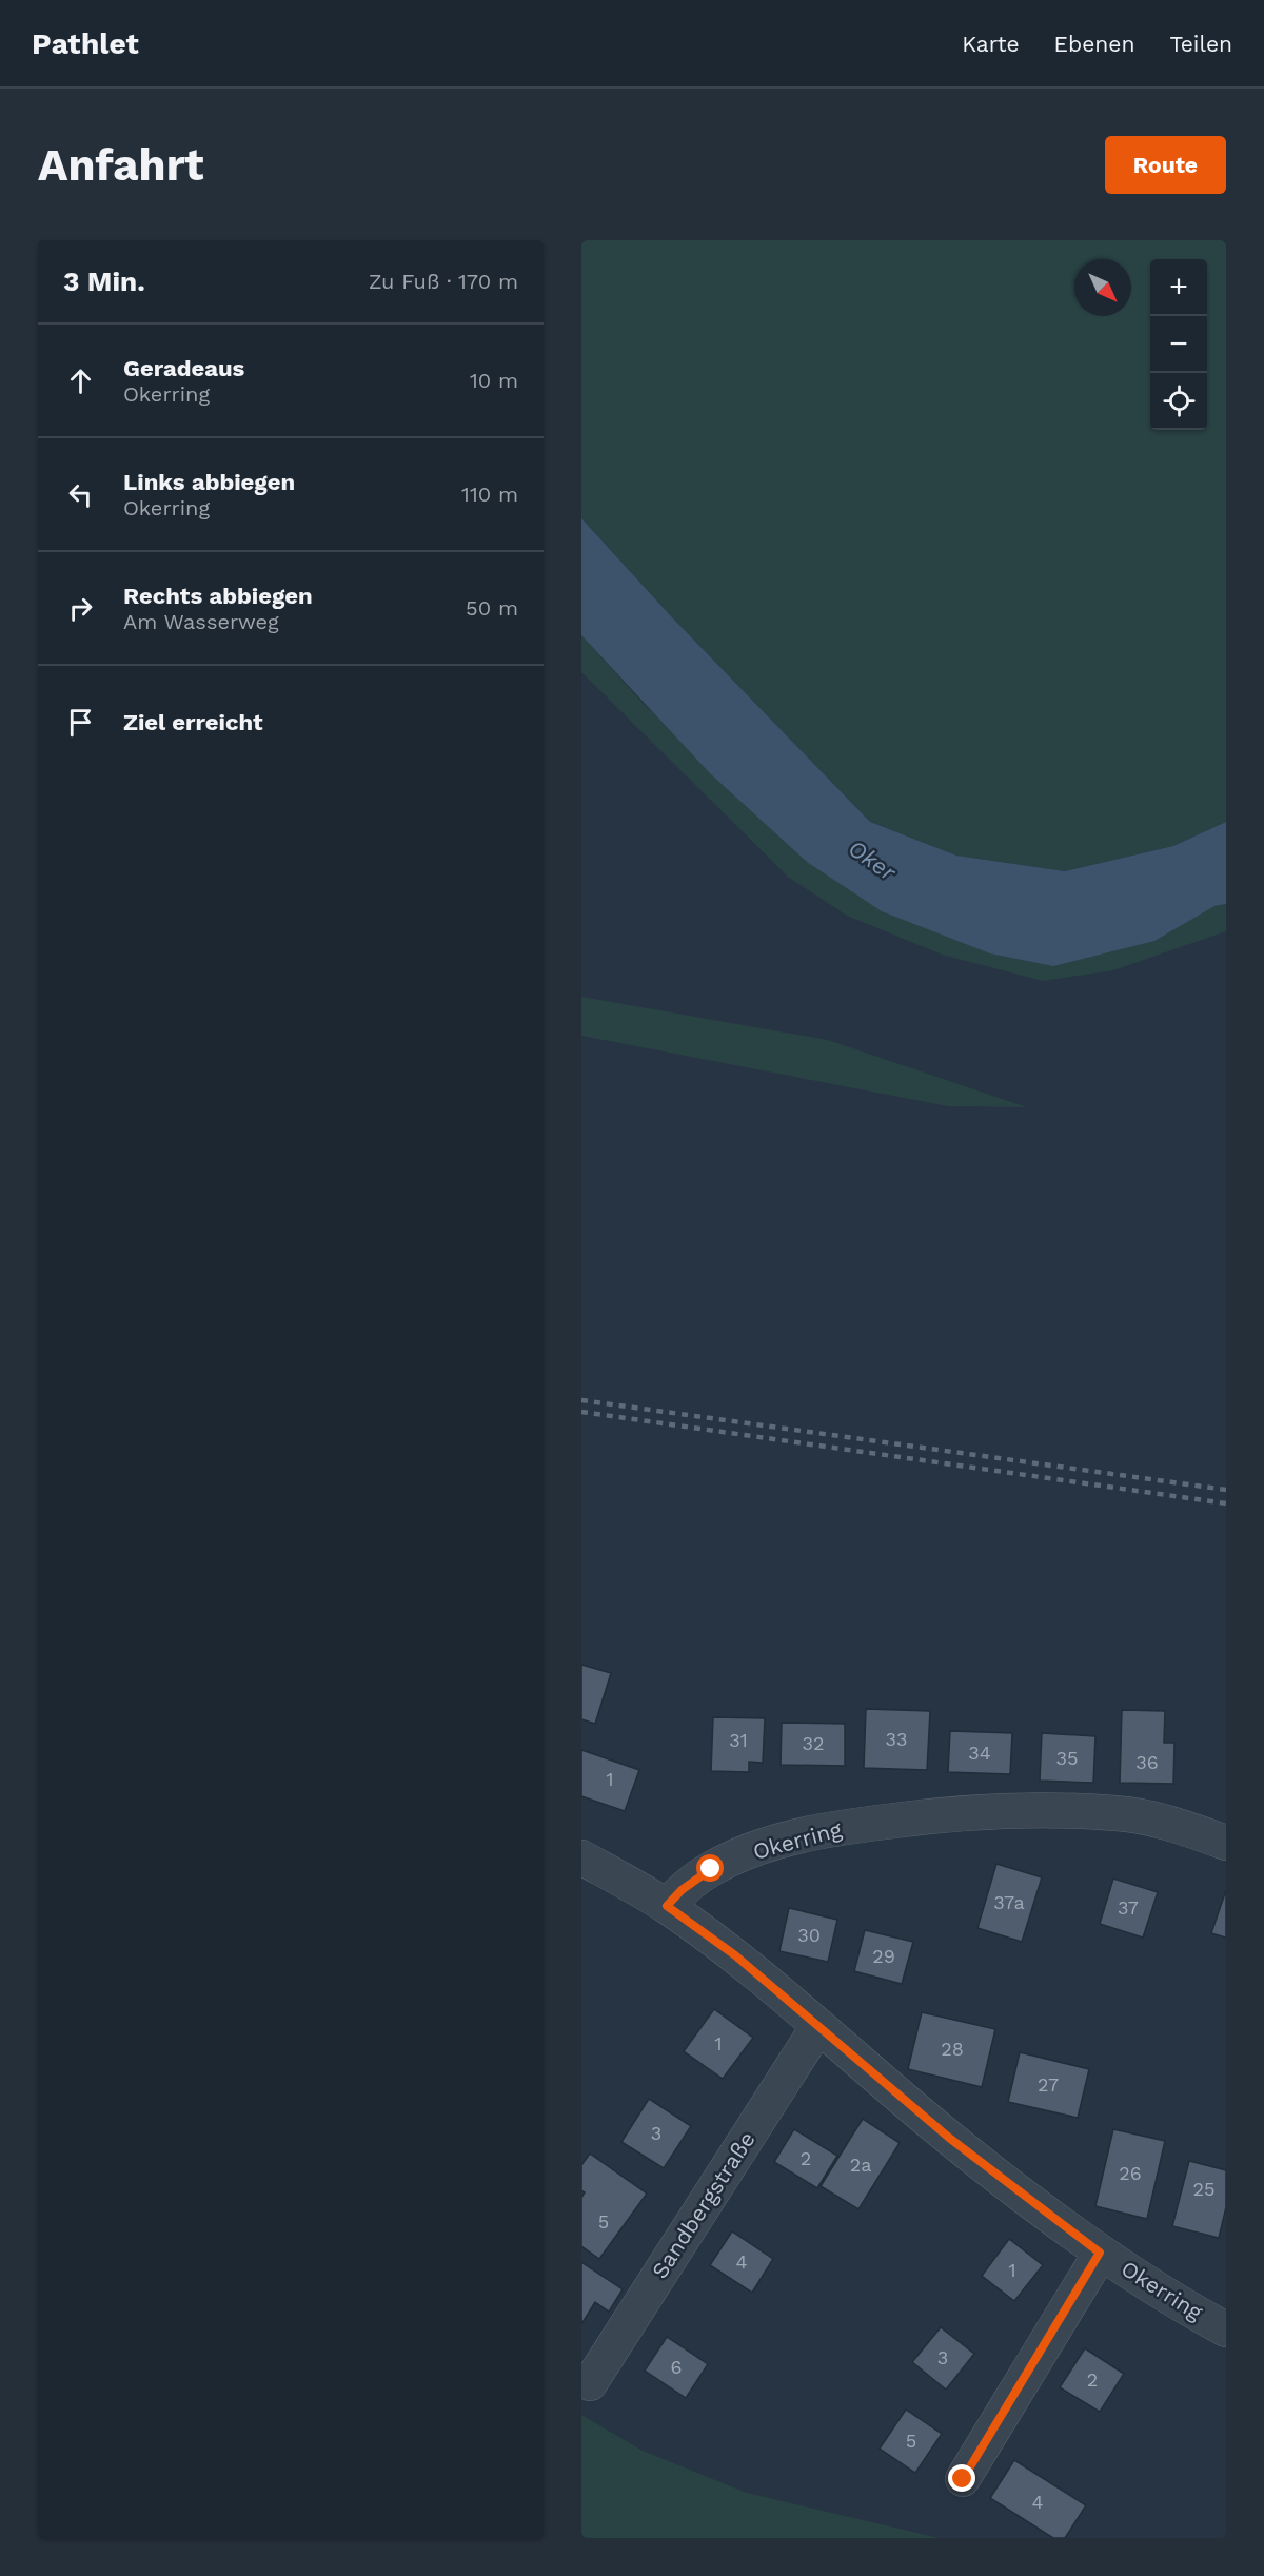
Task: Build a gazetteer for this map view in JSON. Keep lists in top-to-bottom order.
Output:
{
  "streets": {
    "street": ["Okerring", "Sandbergstraße"]
  },
  "crossings": [
    ["Okerring", "Sandbergstraße"]
  ],
  "water": ["Oker"],
  "house_numbers": [
    "33",
    "31",
    "32",
    "34",
    "35",
    "36",
    "1",
    "37a",
    "37",
    "30",
    "29",
    "1",
    "28",
    "27",
    "3",
    "2",
    "2a",
    "26",
    "25",
    "5",
    "4",
    "1",
    "3",
    "6",
    "2",
    "5",
    "4"
  ],
  "north": "bottom right",
  "page": {
    "header": "Pathlet",
    "nav": ["Karte", "Ebenen", "Teilen"],
    "buttons": "Route",
    "title": "Anfahrt",
    "heading": ["3 Min.", "Zu Fuß · 170 m"],
    "map_buttons": ["+", "−"],
    "list": [
      ["Geradeaus", "Okerring", "10 m"],
      ["Links abbiegen", "Okerring", "110 m"],
      ["Rechts abbiegen", "Am Wasserweg", "50 m"],
      "Ziel erreicht"
    ]
  }
}
